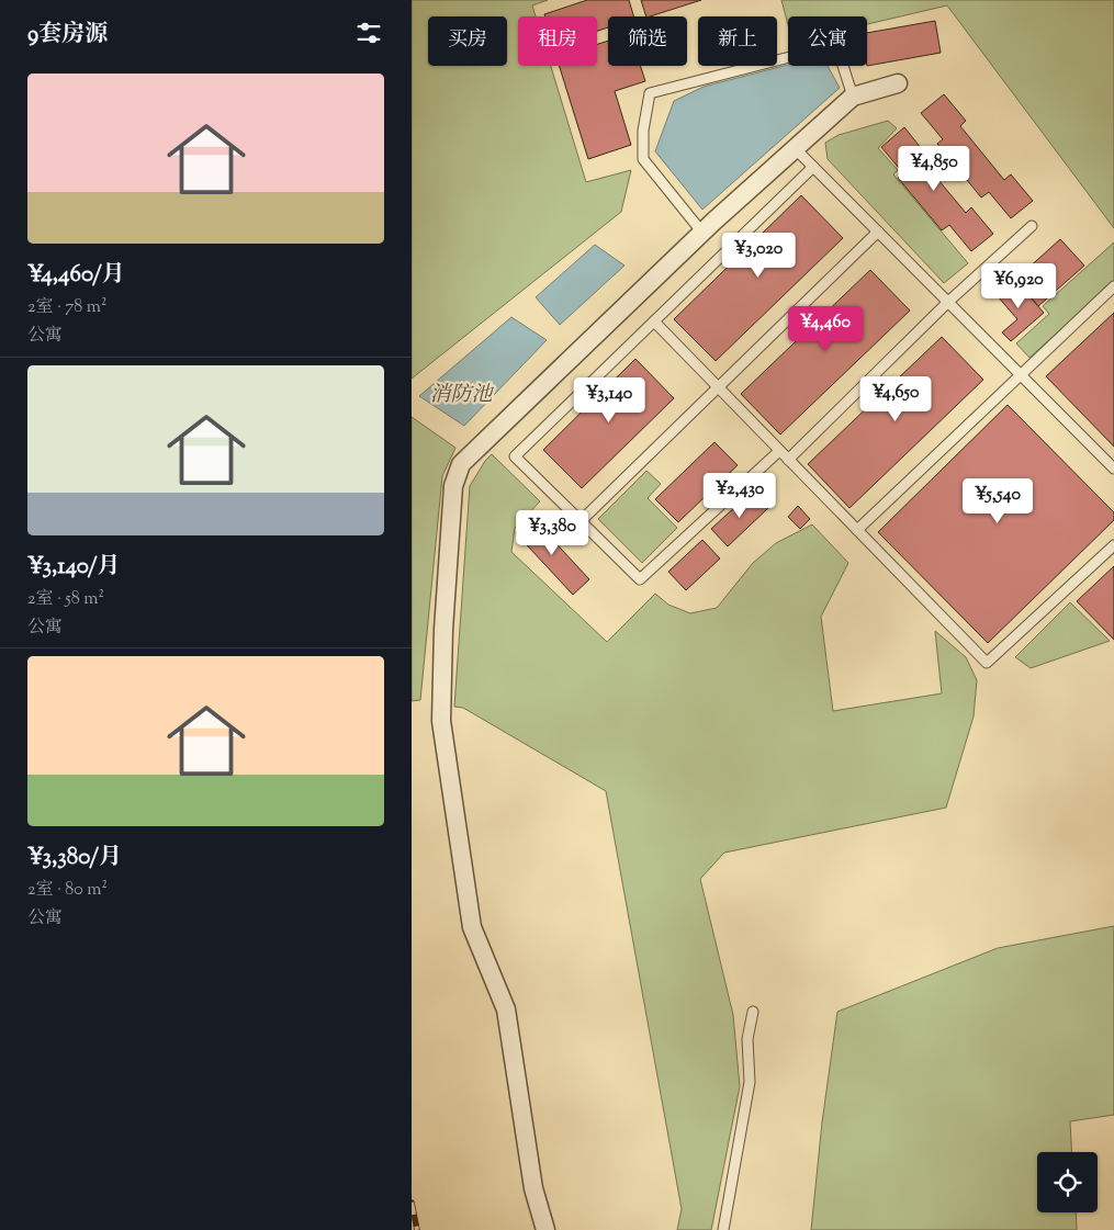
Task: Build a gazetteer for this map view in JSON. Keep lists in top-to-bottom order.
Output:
{
  "water": ["消防池"],
  "page": {
    "heading": "9套房源",
    "chip": [
      "买房",
      "租房",
      "筛选",
      "新上",
      "公寓"
    ],
    "list": [
      {
        "name": "¥4,460/月",
        "note": "2室 · 78 m² · 公寓"
      },
      {
        "name": "¥3,140/月",
        "note": "2室 · 58 m² · 公寓"
      },
      {
        "name": "¥3,380/月",
        "note": "2室 · 80 m² · 公寓"
      }
    ],
    "price": [
      "¥4,850",
      "¥3,020",
      "¥6,920",
      "¥4,460",
      "¥4,650",
      "¥3,140",
      "¥2,430",
      "¥5,540",
      "¥3,380"
    ]
  }
}
